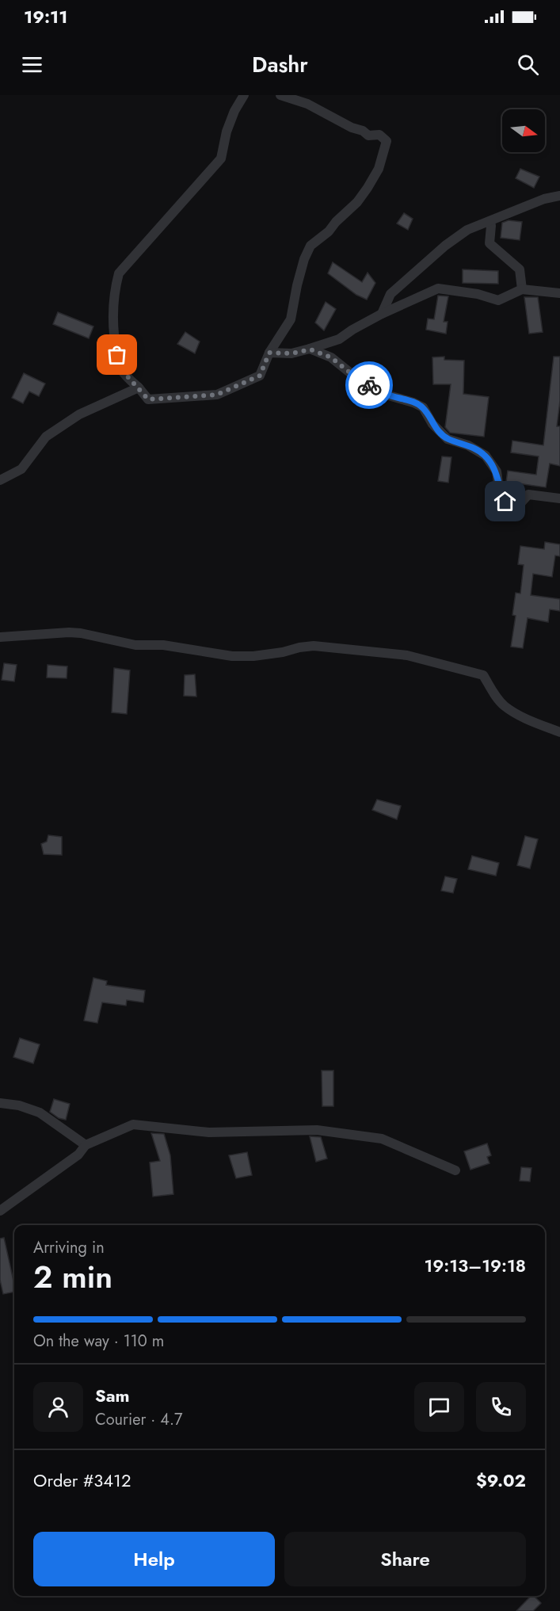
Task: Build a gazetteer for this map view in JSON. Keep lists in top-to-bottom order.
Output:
{
  "north": "right",
  "page": {
    "status": "19:11",
    "header": "Dashr",
    "heading": ["2 min", "Arriving in", "19:13–19:18"],
    "panel": [
      "Sam",
      "Courier · 4.7",
      "Order #3412",
      "$9.02"
    ],
    "bar": "On the way · 110 m",
    "buttons": ["Help", "Share"]
  }
}
